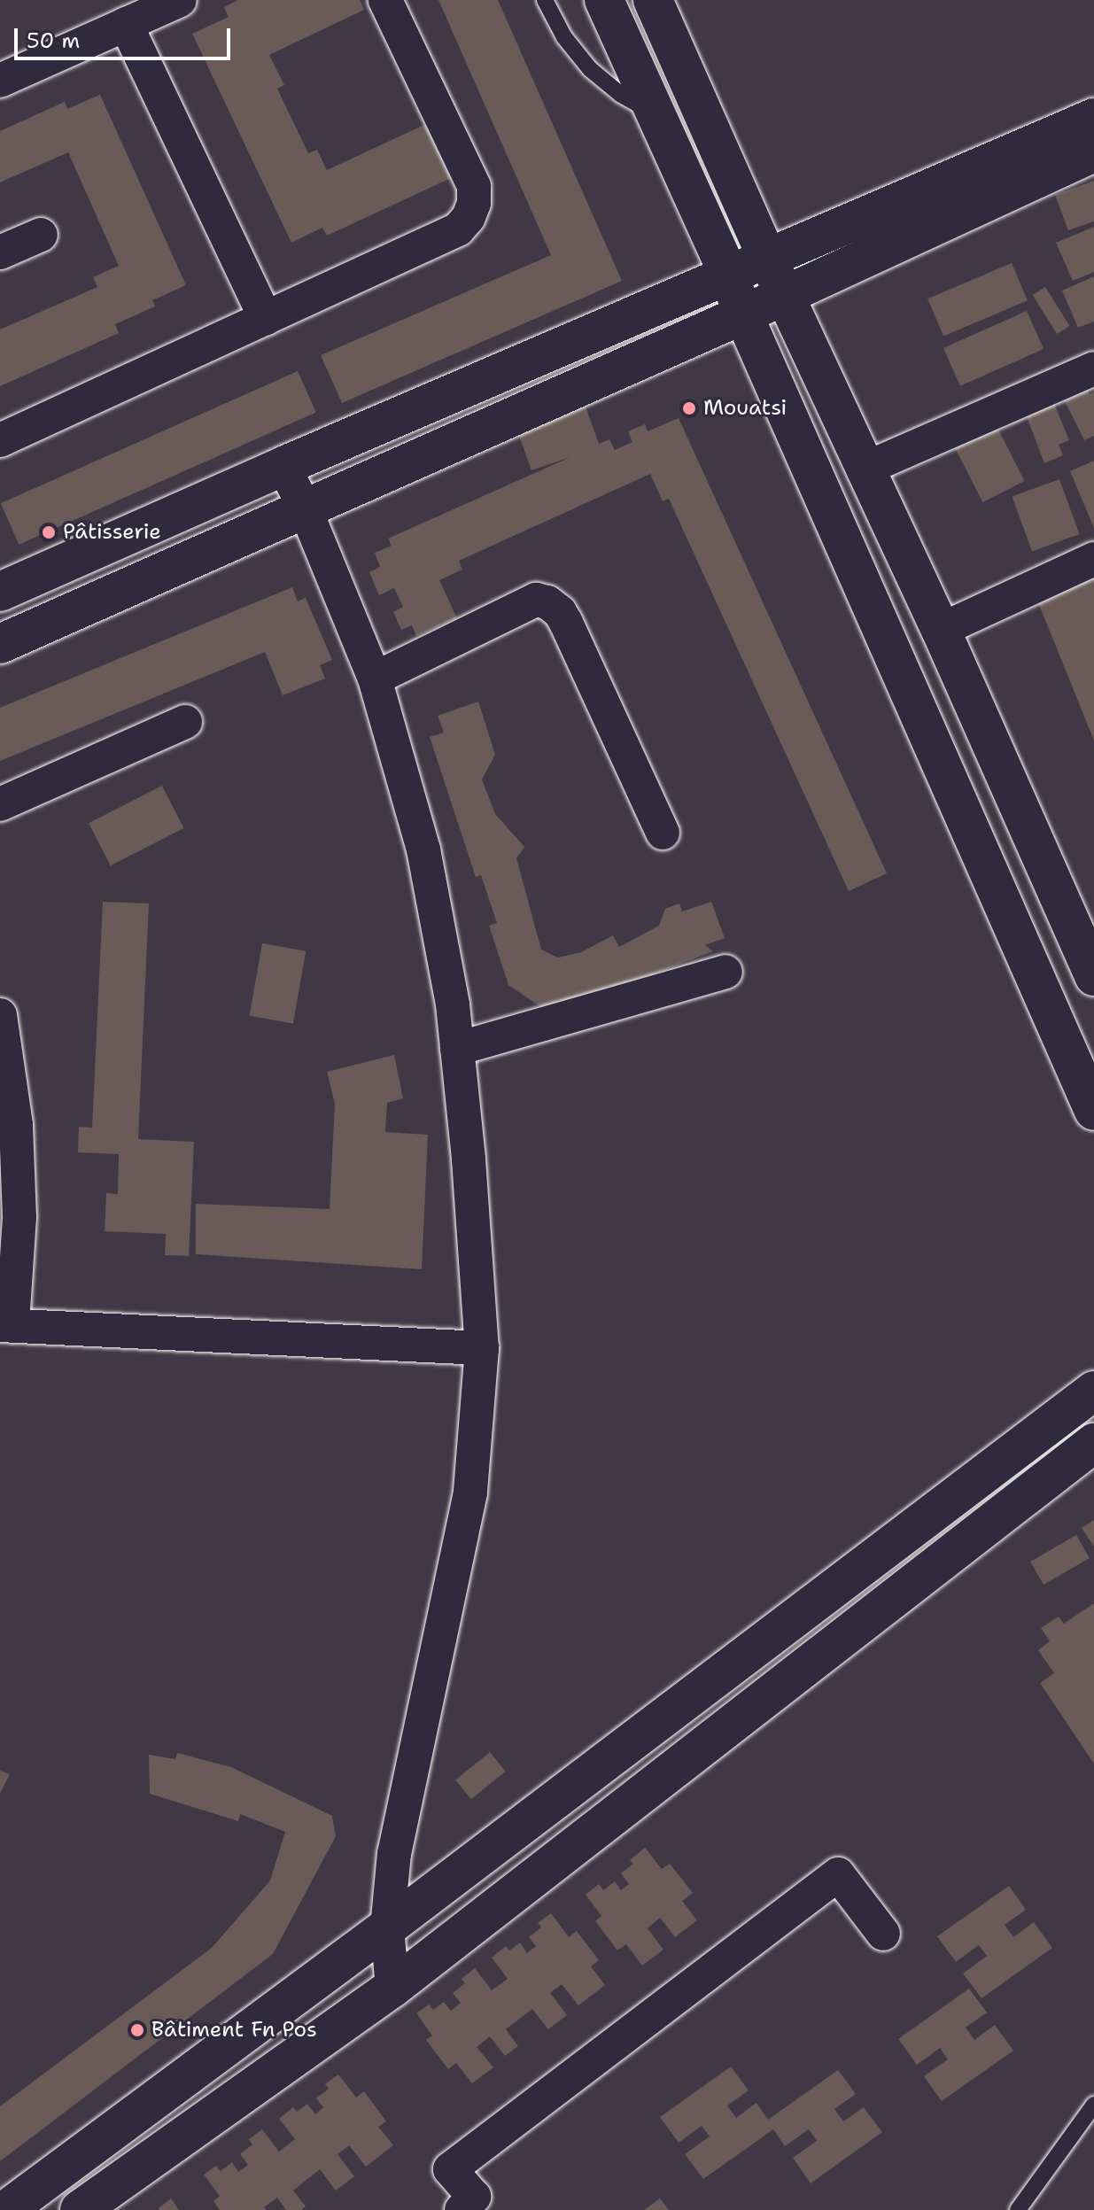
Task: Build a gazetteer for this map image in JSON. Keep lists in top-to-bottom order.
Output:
{
  "places": ["Mouatsi", "Pâtisserie", "Bâtiment Fn Pos"],
  "scale_bar": "50 m"
}
